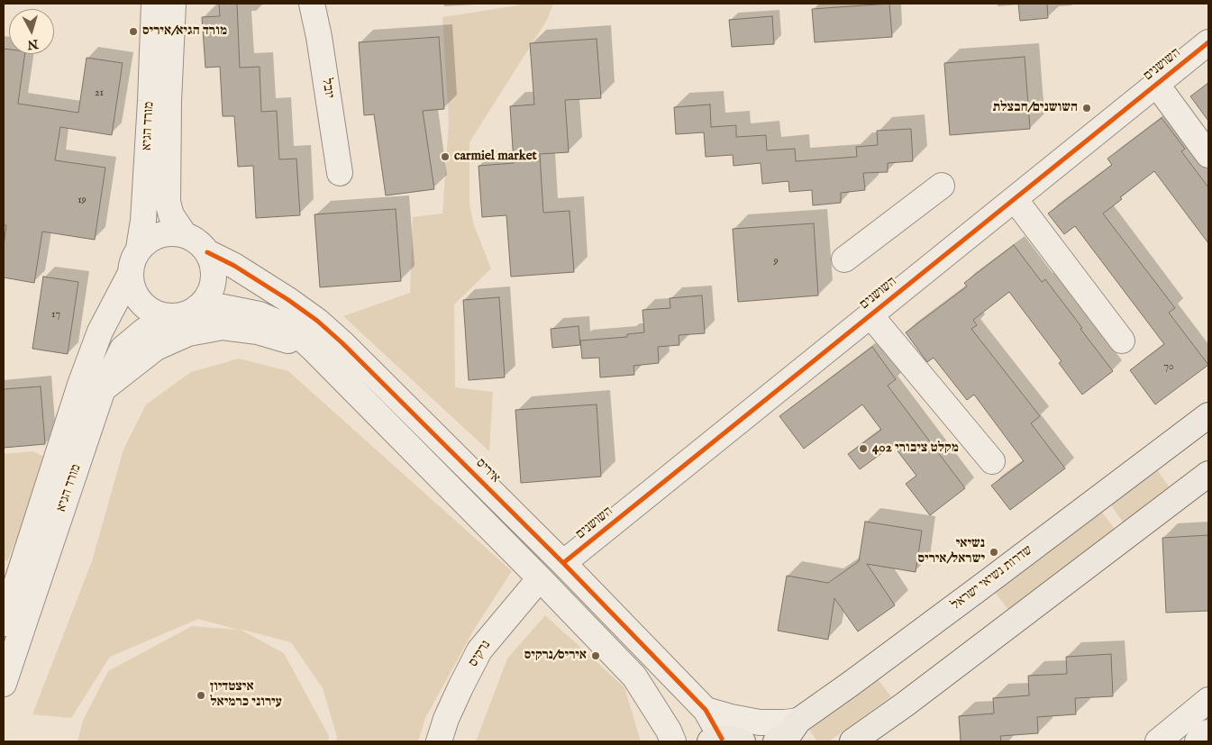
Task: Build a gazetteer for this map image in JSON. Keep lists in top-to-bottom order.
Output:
{
  "streets": {
    "main road": ["שדרות נשיאי ישראל"],
    "street": [
      "השושנים",
      "יובל",
      "מורד הגיא",
      "איריס",
      "נרקיס"
    ]
  },
  "crossings": [
    ["השושנים", "איריס"],
    ["מורד הגיא", "איריס"]
  ],
  "places": [
    "מורד הגיא/איריס",
    "השושנים/חבצלת",
    "carmiel market",
    "מקלט ציבורי 402",
    "נשיאי ישראל/איריס",
    "איריס/נרקיס",
    "איצטדיון עירוני כרמיאל"
  ],
  "house_numbers": [
    "21",
    "19",
    "9",
    "17",
    "70"
  ],
  "north": "bottom"
}
